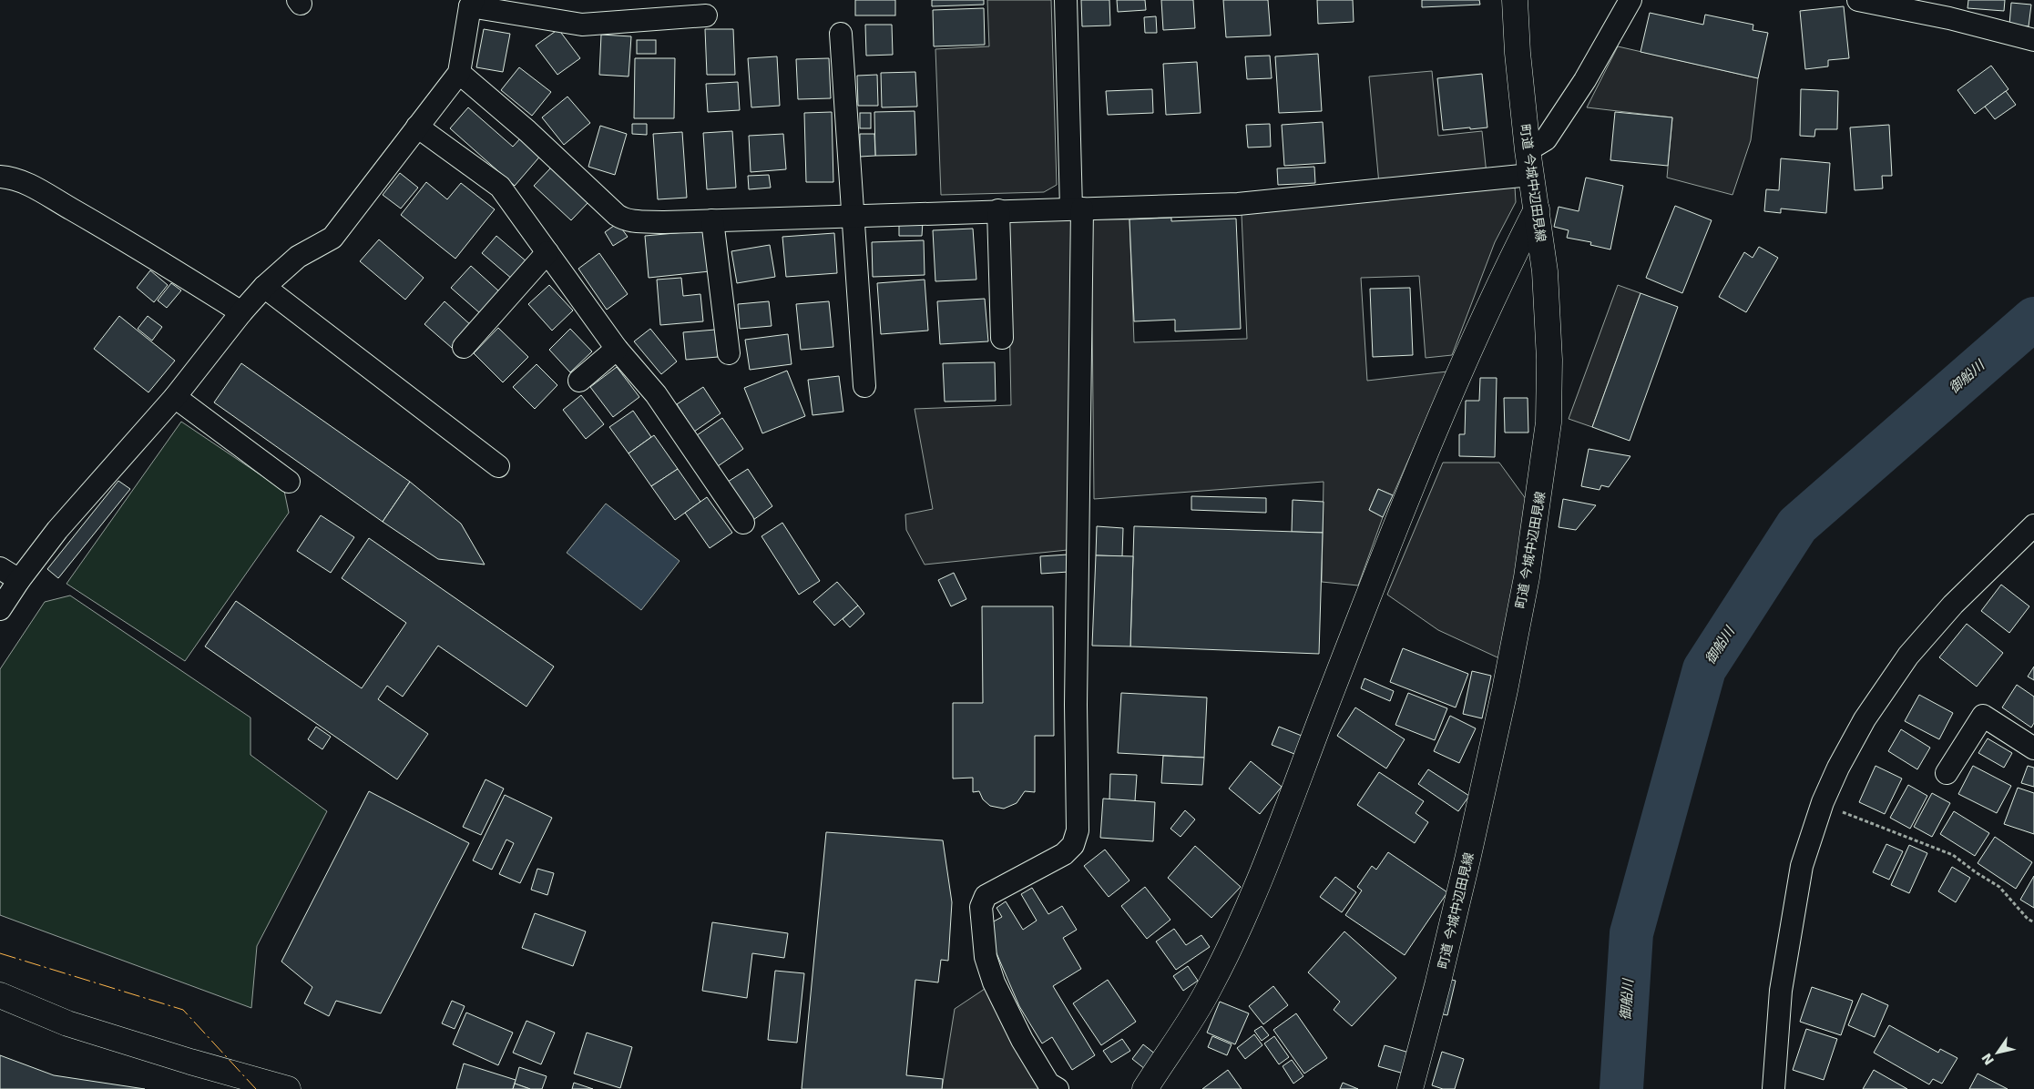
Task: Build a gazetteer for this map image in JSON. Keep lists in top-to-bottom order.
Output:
{
  "streets": {
    "street": ["町道 今城中辺田見線"]
  },
  "water": ["御船川"],
  "north": "bottom left"
}
